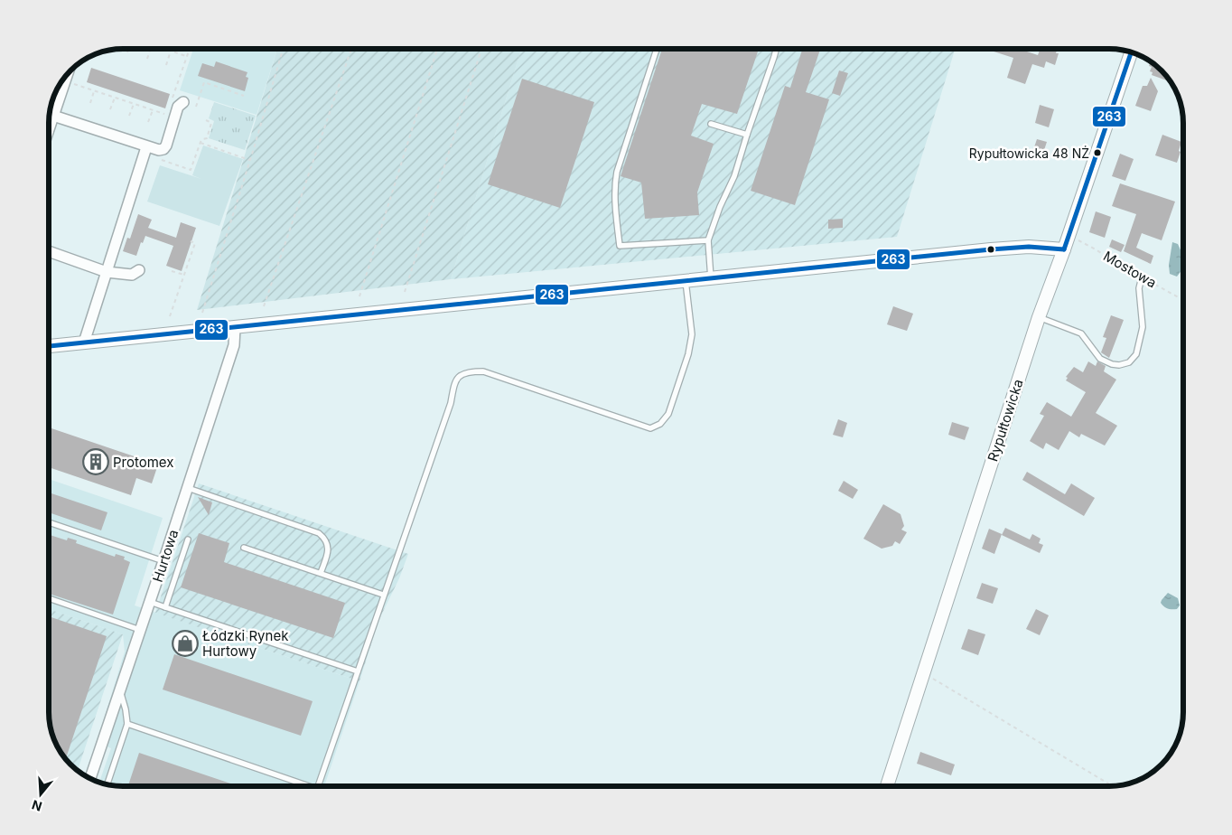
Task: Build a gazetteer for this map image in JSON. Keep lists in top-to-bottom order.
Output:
{
  "streets": {
    "street": ["Rypułtowicka", "Hurtowa"],
    "path": ["Mostowa"]
  },
  "crossings": [
    ["Mostowa", "Rypułtowicka"]
  ],
  "places": {
    "other": ["Rypułtowicka 48 NŻ"],
    "building": ["Protomex"],
    "shop": ["Łódzki Rynek Hurtowy"]
  },
  "lines": ["transit line 263"],
  "north": "bottom"
}
